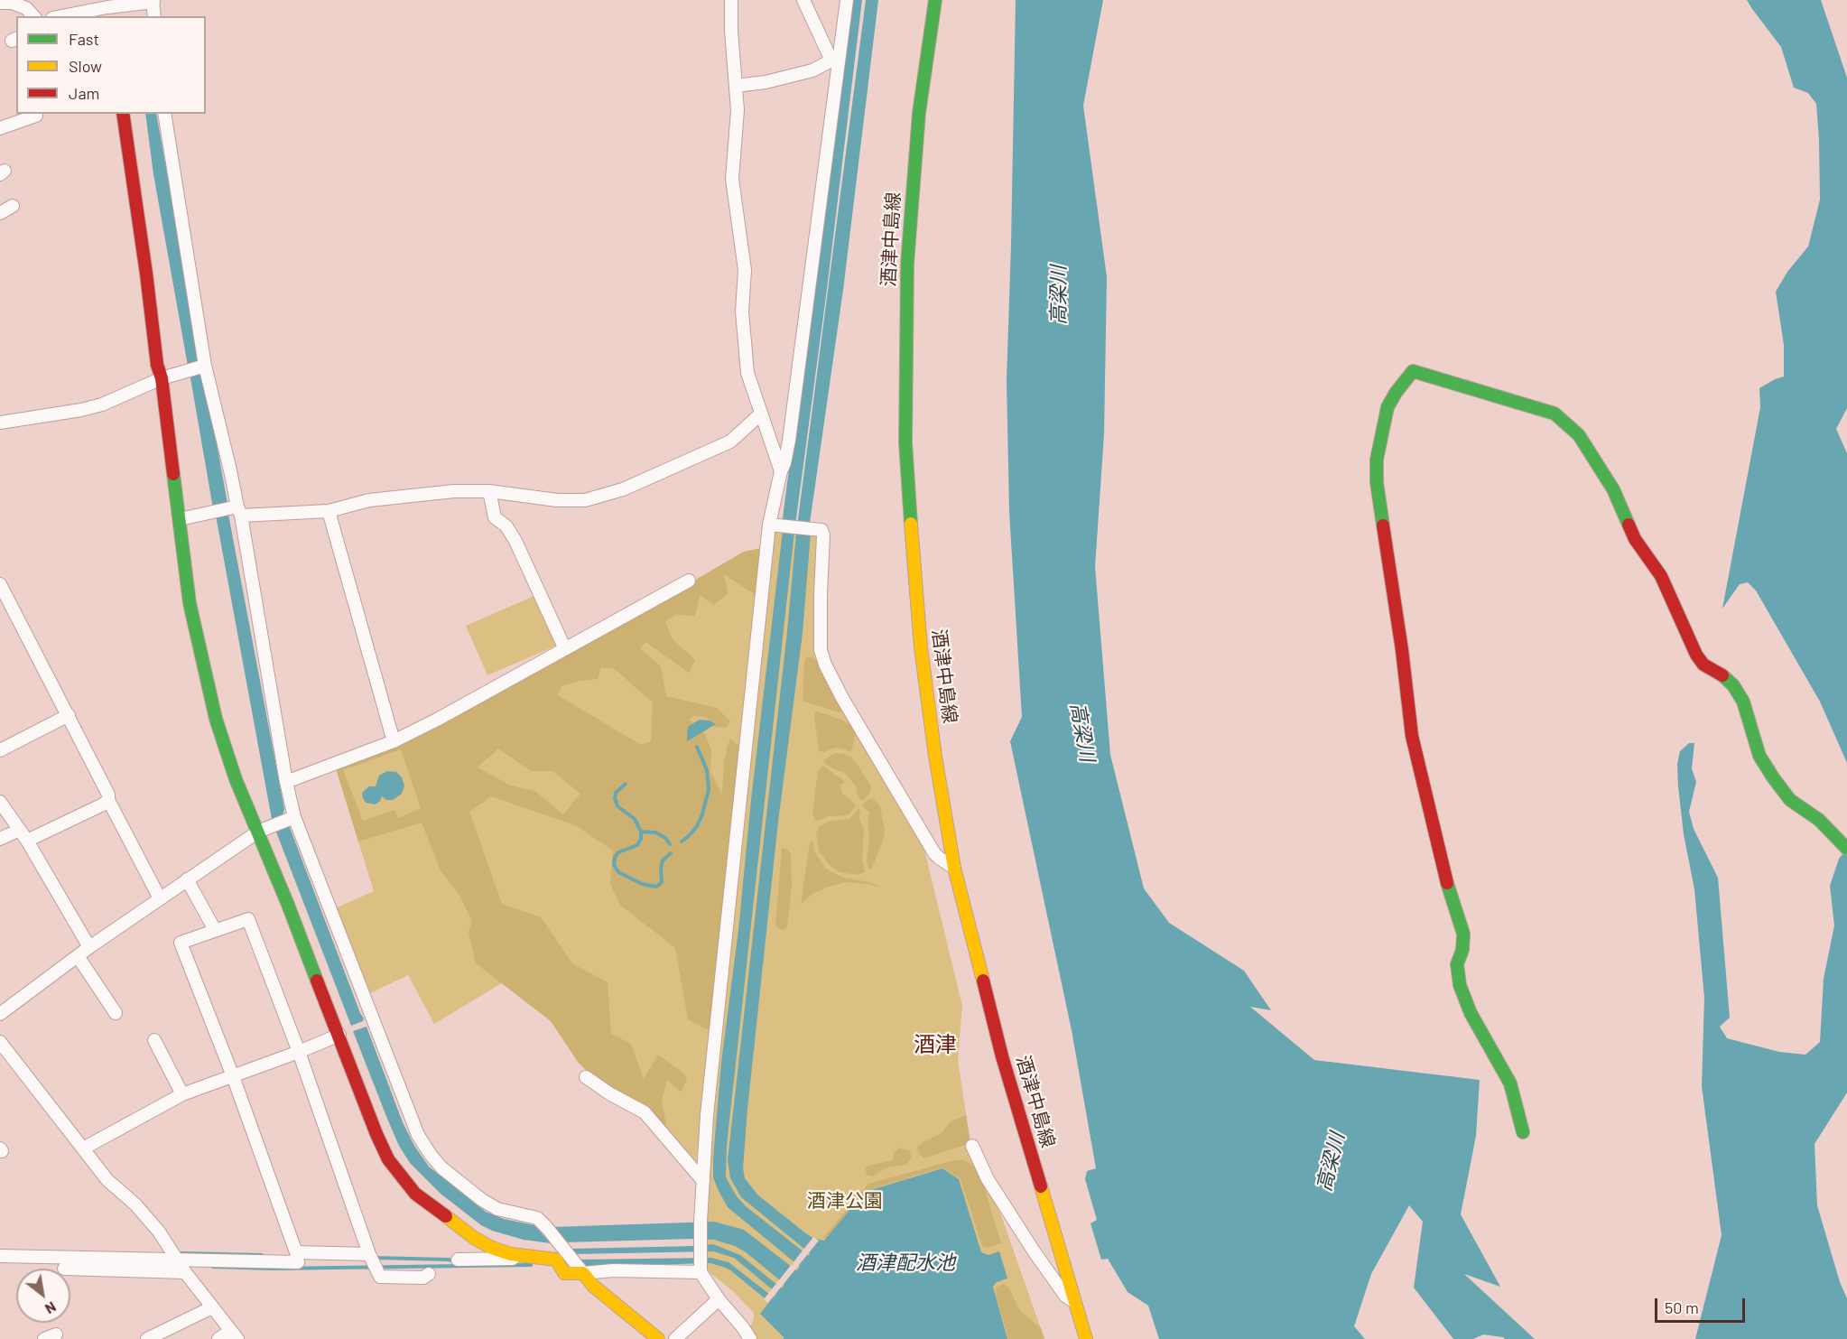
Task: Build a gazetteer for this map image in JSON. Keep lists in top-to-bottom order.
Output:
{
  "streets": {
    "street": ["酒津中島線"]
  },
  "districts": ["酒津"],
  "water": ["高梁川", "酒津配水池"],
  "parks": ["酒津公園"],
  "legend": ["Fast", "Slow", "Jam"],
  "scale_bar": "50 m",
  "north": "bottom right"
}
